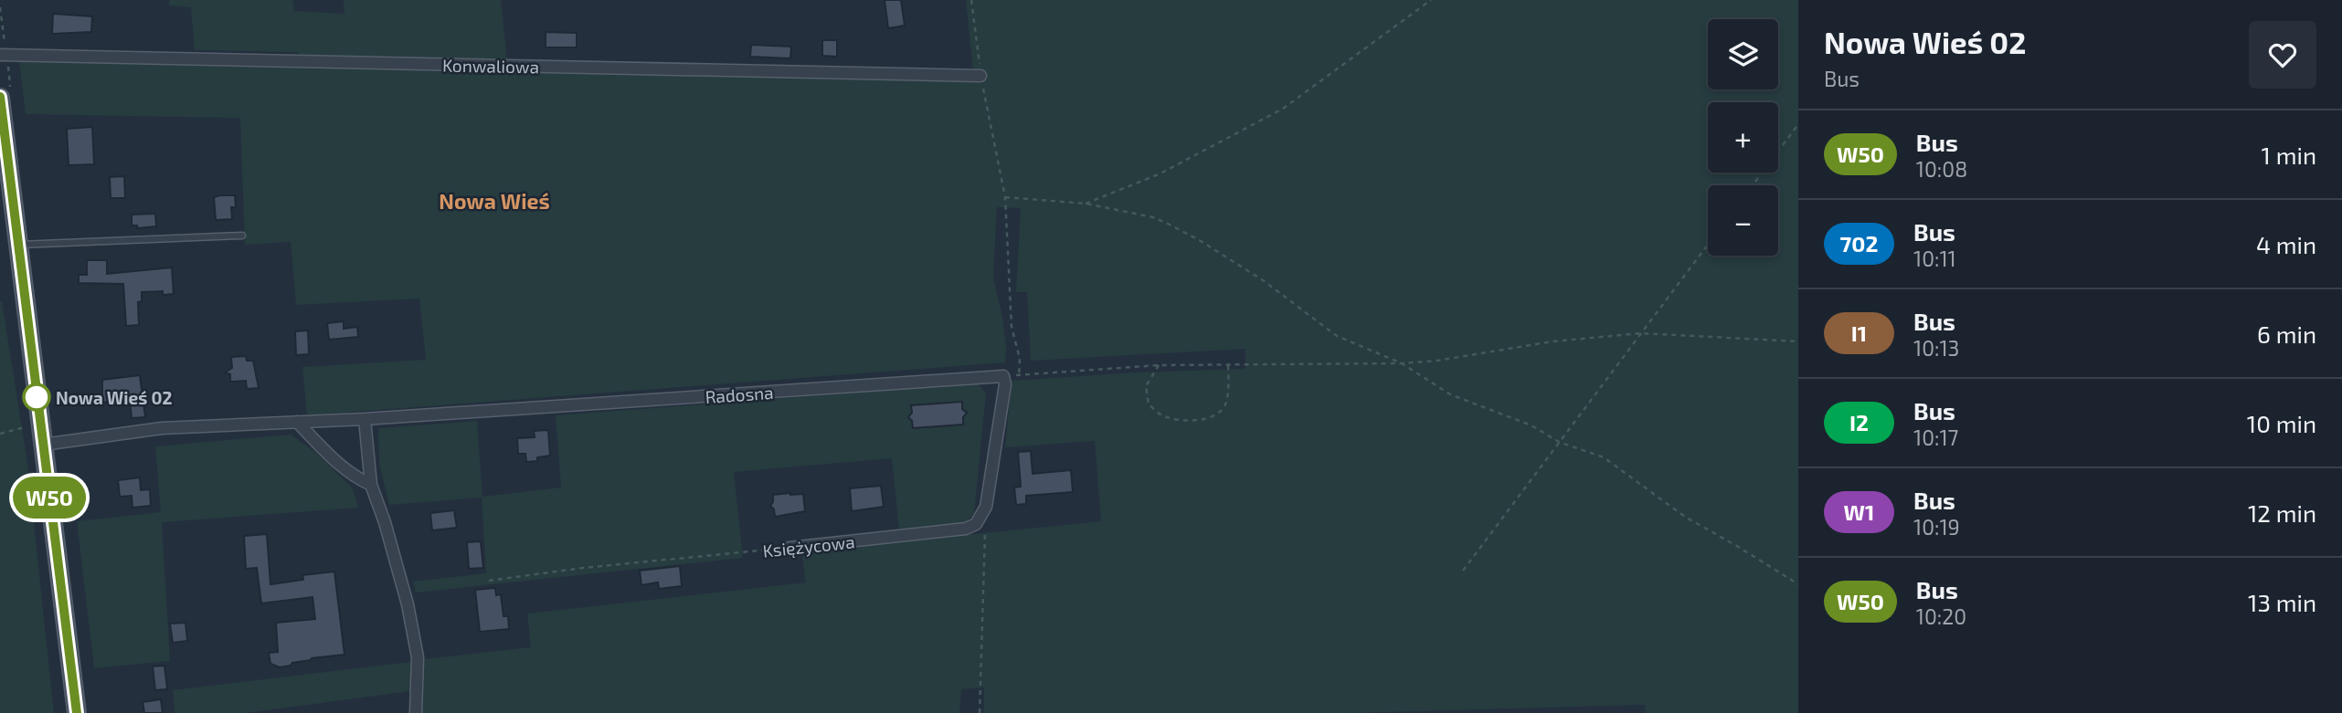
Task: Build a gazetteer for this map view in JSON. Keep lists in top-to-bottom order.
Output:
{
  "streets": {
    "street": ["Konwaliowa", "Radosna", "Księżycowa"]
  },
  "districts": ["Nowa Wieś"],
  "places": ["Nowa Wieś 02"],
  "lines": ["bus line W50"],
  "page": {
    "on_map": "W50",
    "heading": ["Nowa Wieś 02", "Bus"],
    "map_buttons": ["+", "−"],
    "list": [
      {
        "mark": "W50",
        "name": "Bus",
        "note": "10:08",
        "value": "1 min"
      },
      {
        "mark": "702",
        "name": "Bus",
        "note": "10:11",
        "value": "4 min"
      },
      {
        "mark": "I1",
        "name": "Bus",
        "note": "10:13",
        "value": "6 min"
      },
      {
        "mark": "I2",
        "name": "Bus",
        "note": "10:17",
        "value": "10 min"
      },
      {
        "mark": "W1",
        "name": "Bus",
        "note": "10:19",
        "value": "12 min"
      },
      {
        "mark": "W50",
        "name": "Bus",
        "note": "10:20",
        "value": "13 min"
      }
    ]
  }
}
